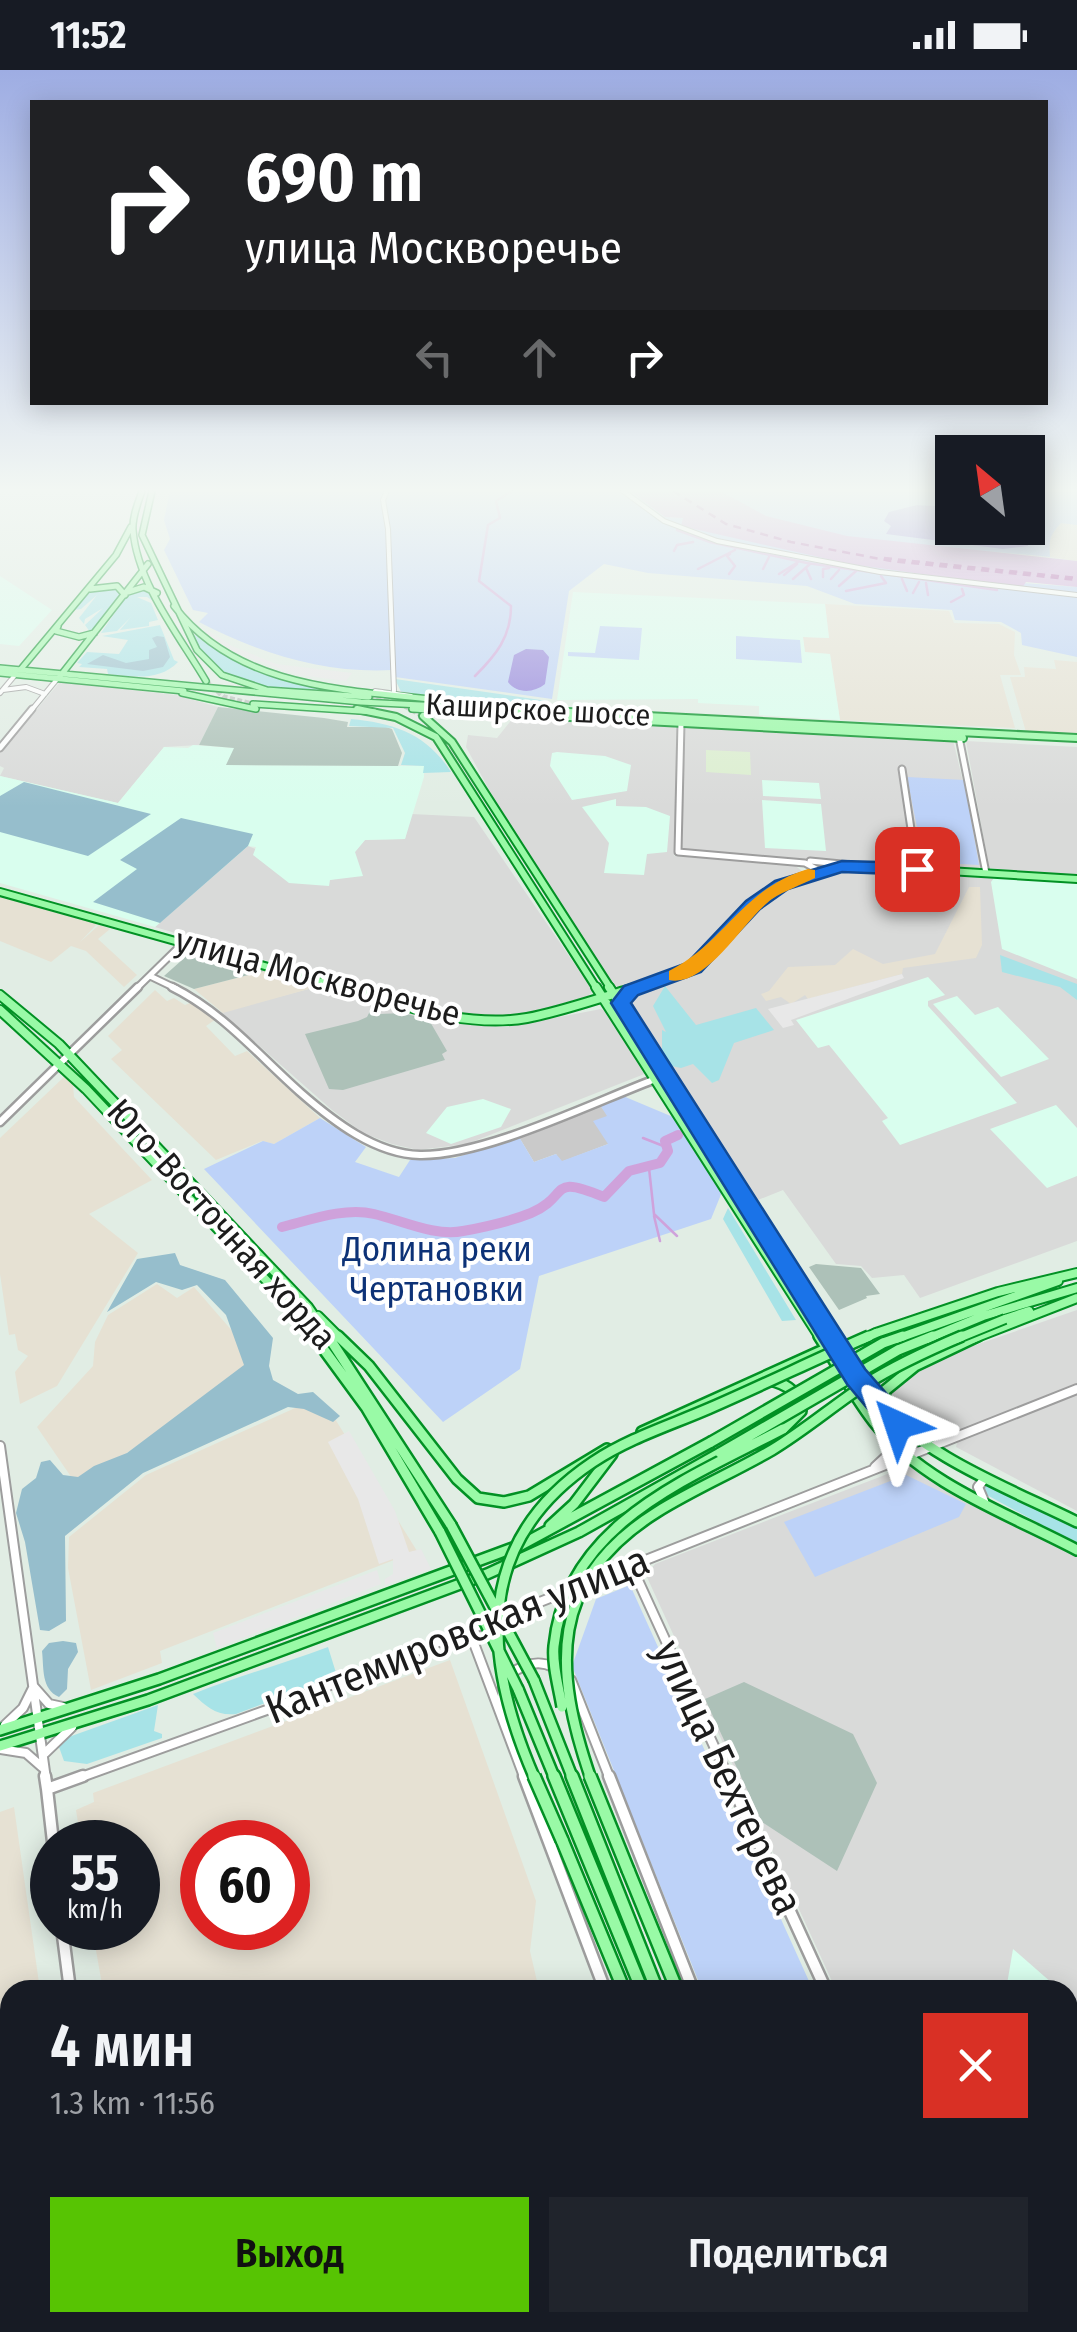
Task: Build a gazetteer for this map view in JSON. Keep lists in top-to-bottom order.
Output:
{
  "streets": {
    "main road": [
      "Каширское шоссе",
      "улица Москворечье",
      "Юго-Восточная хорда",
      "Кантемировская улица"
    ],
    "street": ["улица Бехтерева"]
  },
  "crossings": [
    ["Кантемировская улица", "улица Бехтерева"]
  ],
  "parks": ["Долина реки Чертановки"],
  "north": "top left",
  "page": {
    "status": "11:52",
    "turn": ["690 m", "улица Москворечье"],
    "speed": "55 km/h",
    "limit": "60",
    "heading": ["4 мин", "1.3 km · 11:56"],
    "buttons": ["Выход", "Поделиться"]
  }
}
